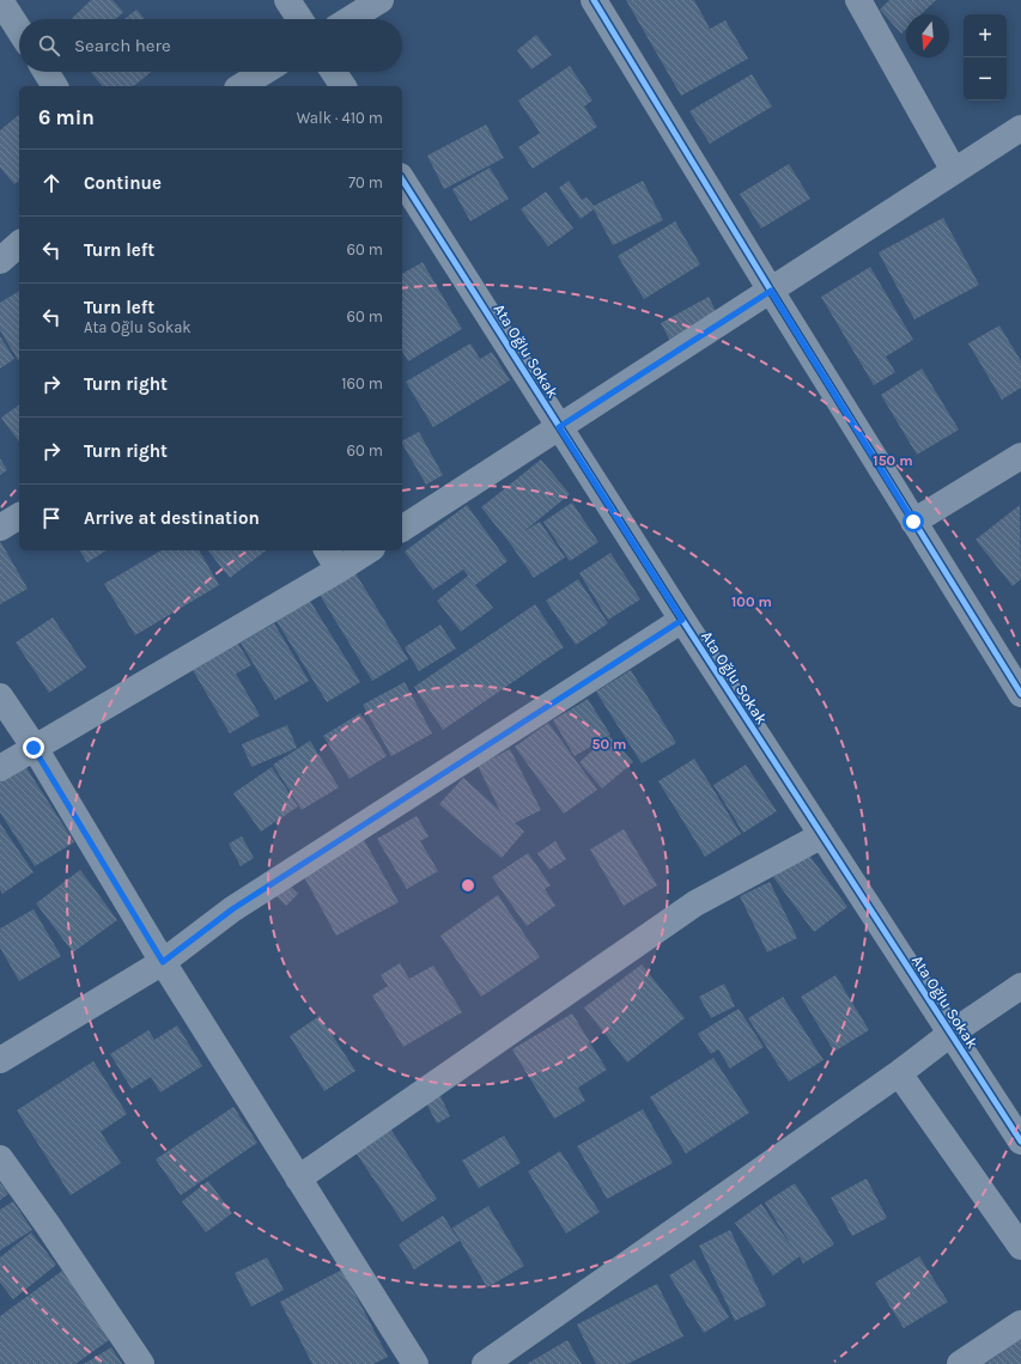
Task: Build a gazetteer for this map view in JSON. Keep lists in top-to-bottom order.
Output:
{
  "streets": {
    "street": ["Ata Oğlu Sokak"]
  },
  "north": "bottom",
  "page": {
    "map_buttons": ["+", "−"],
    "search": "Search here",
    "heading": ["6 min", "Walk · 410 m"],
    "list": [
      ["Continue", "70 m"],
      ["Turn left", "60 m"],
      ["Turn left", "Ata Oğlu Sokak", "60 m"],
      ["Turn right", "160 m"],
      ["Turn right", "60 m"],
      "Arrive at destination"
    ]
  },
  "rings": ["150 m", "100 m", "50 m"]
}
